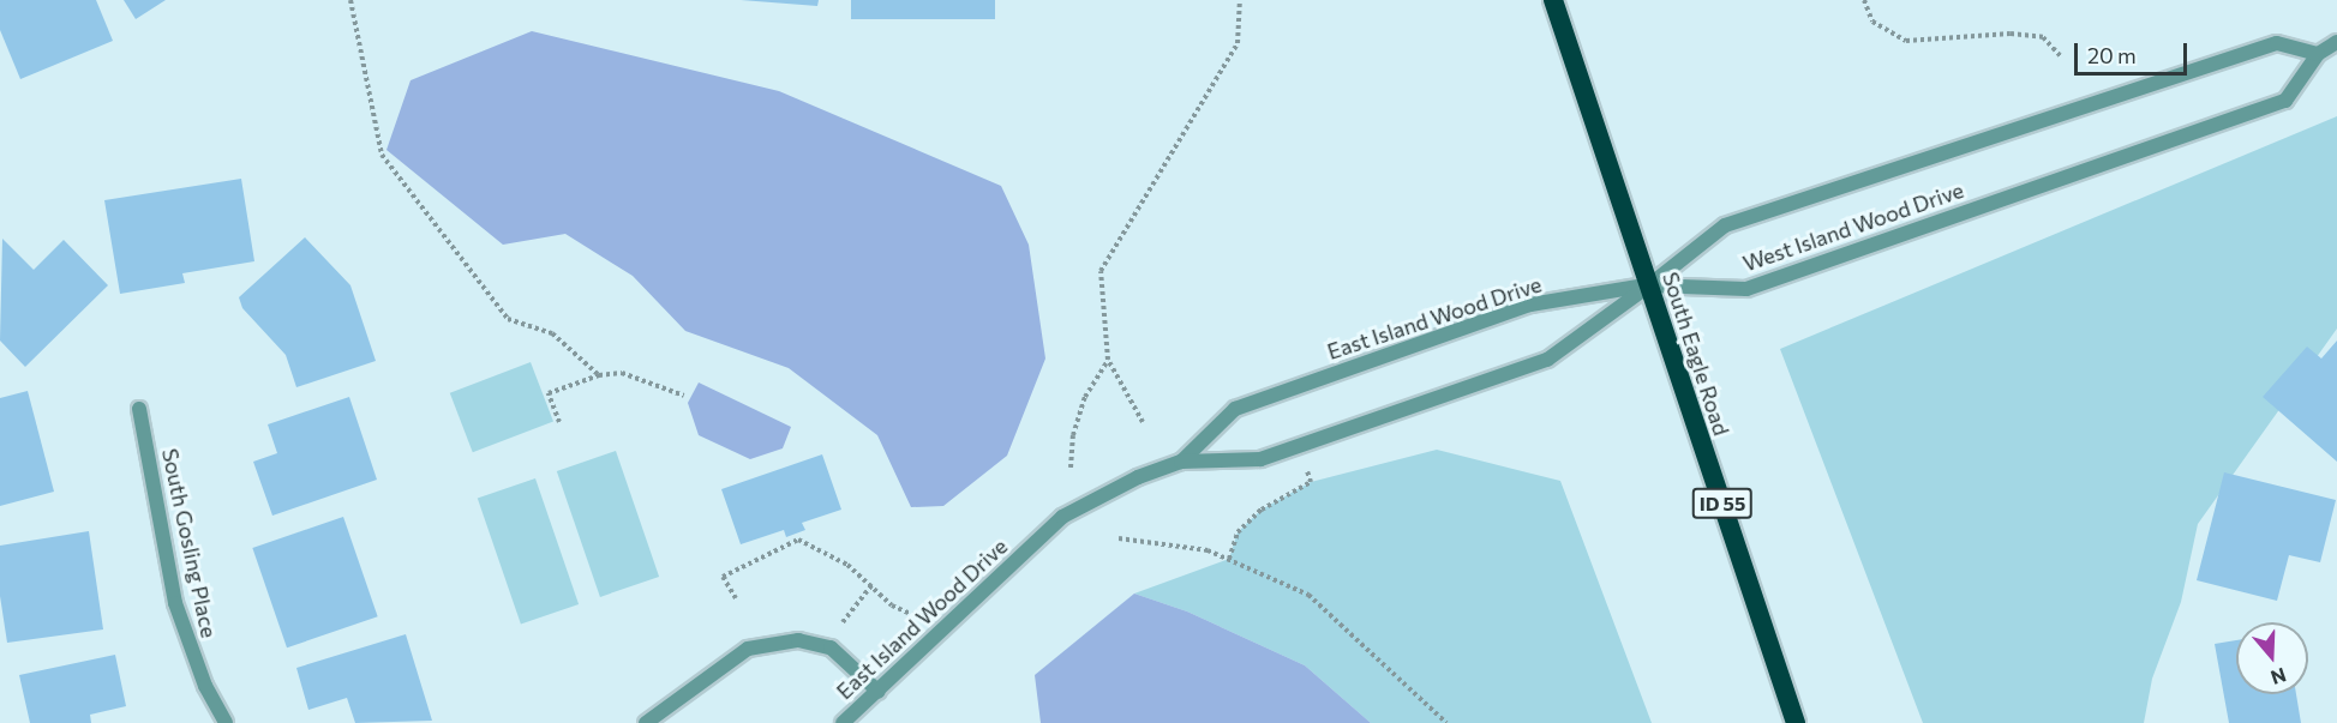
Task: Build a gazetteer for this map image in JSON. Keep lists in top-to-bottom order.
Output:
{
  "streets": {
    "highway": ["South Eagle Road", "ID 55"],
    "street": ["West Island Wood Drive", "East Island Wood Drive", "South Gosling Place"]
  },
  "crossings": [
    ["West Island Wood Drive", "East Island Wood Drive"],
    ["West Island Wood Drive", "South Eagle Road"],
    ["East Island Wood Drive", "South Eagle Road"]
  ],
  "scale_bar": "20 m",
  "north": "bottom"
}
